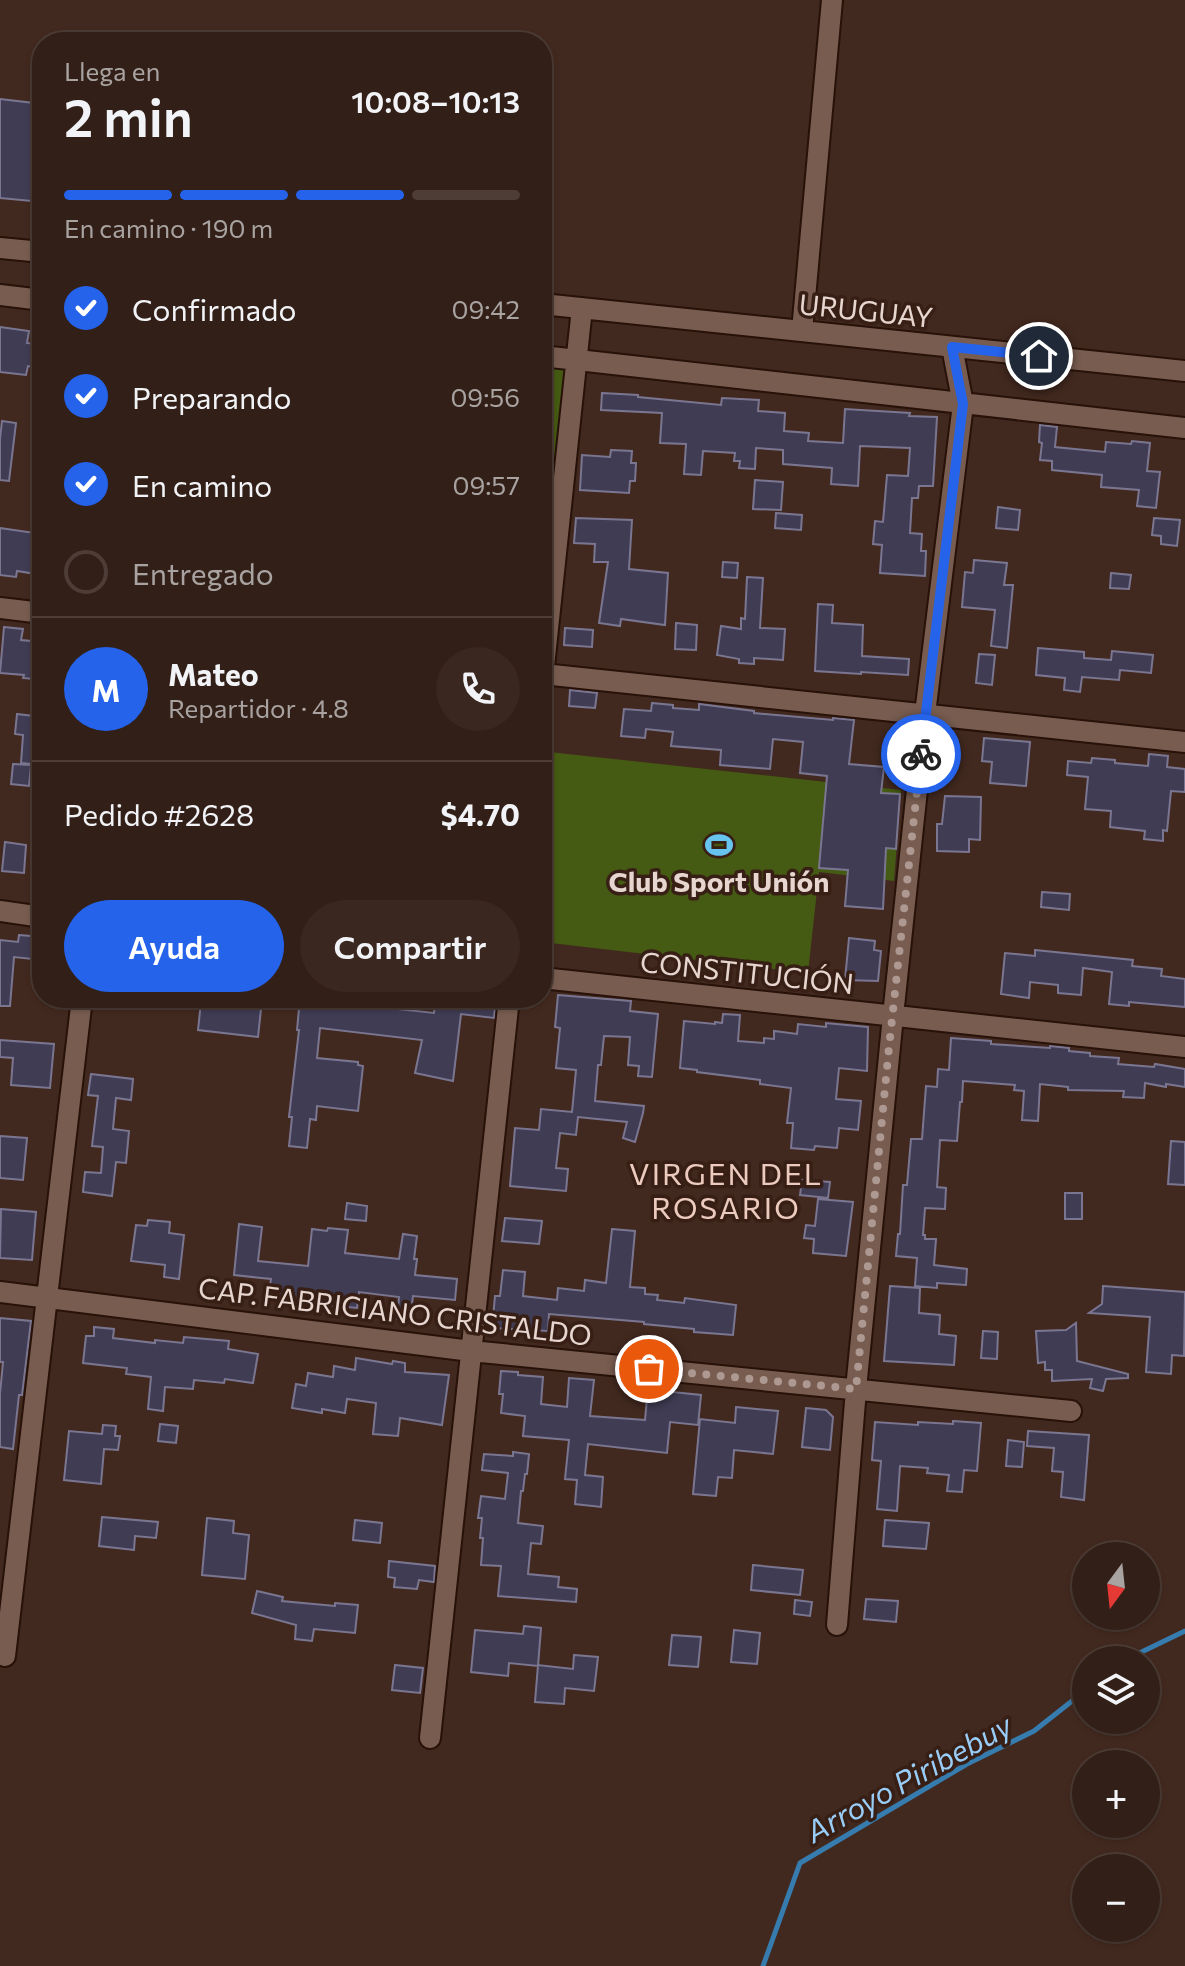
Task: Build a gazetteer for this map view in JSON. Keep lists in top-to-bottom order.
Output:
{
  "streets": {
    "street": ["URUGUAY", "CONSTITUCIÓN", "CAP. FABRICIANO CRISTALDO"]
  },
  "districts": ["VIRGEN DEL ROSARIO"],
  "water": ["Arroyo Piribebuy"],
  "places": {
    "sports": ["Club Sport Unión"]
  },
  "north": "bottom",
  "page": {
    "heading": ["2 min", "Llega en", "10:08–10:13"],
    "panel": [
      "Mateo",
      "Repartidor · 4.8",
      "Pedido #2628",
      "$4.70"
    ],
    "bar": "En camino · 190 m",
    "list": [
      ["Confirmado", "09:42"],
      ["Preparando", "09:56"],
      ["En camino", "09:57"],
      "Entregado"
    ],
    "round": "M",
    "buttons": ["Ayuda", "Compartir"],
    "map_buttons": ["+", "−"]
  }
}
